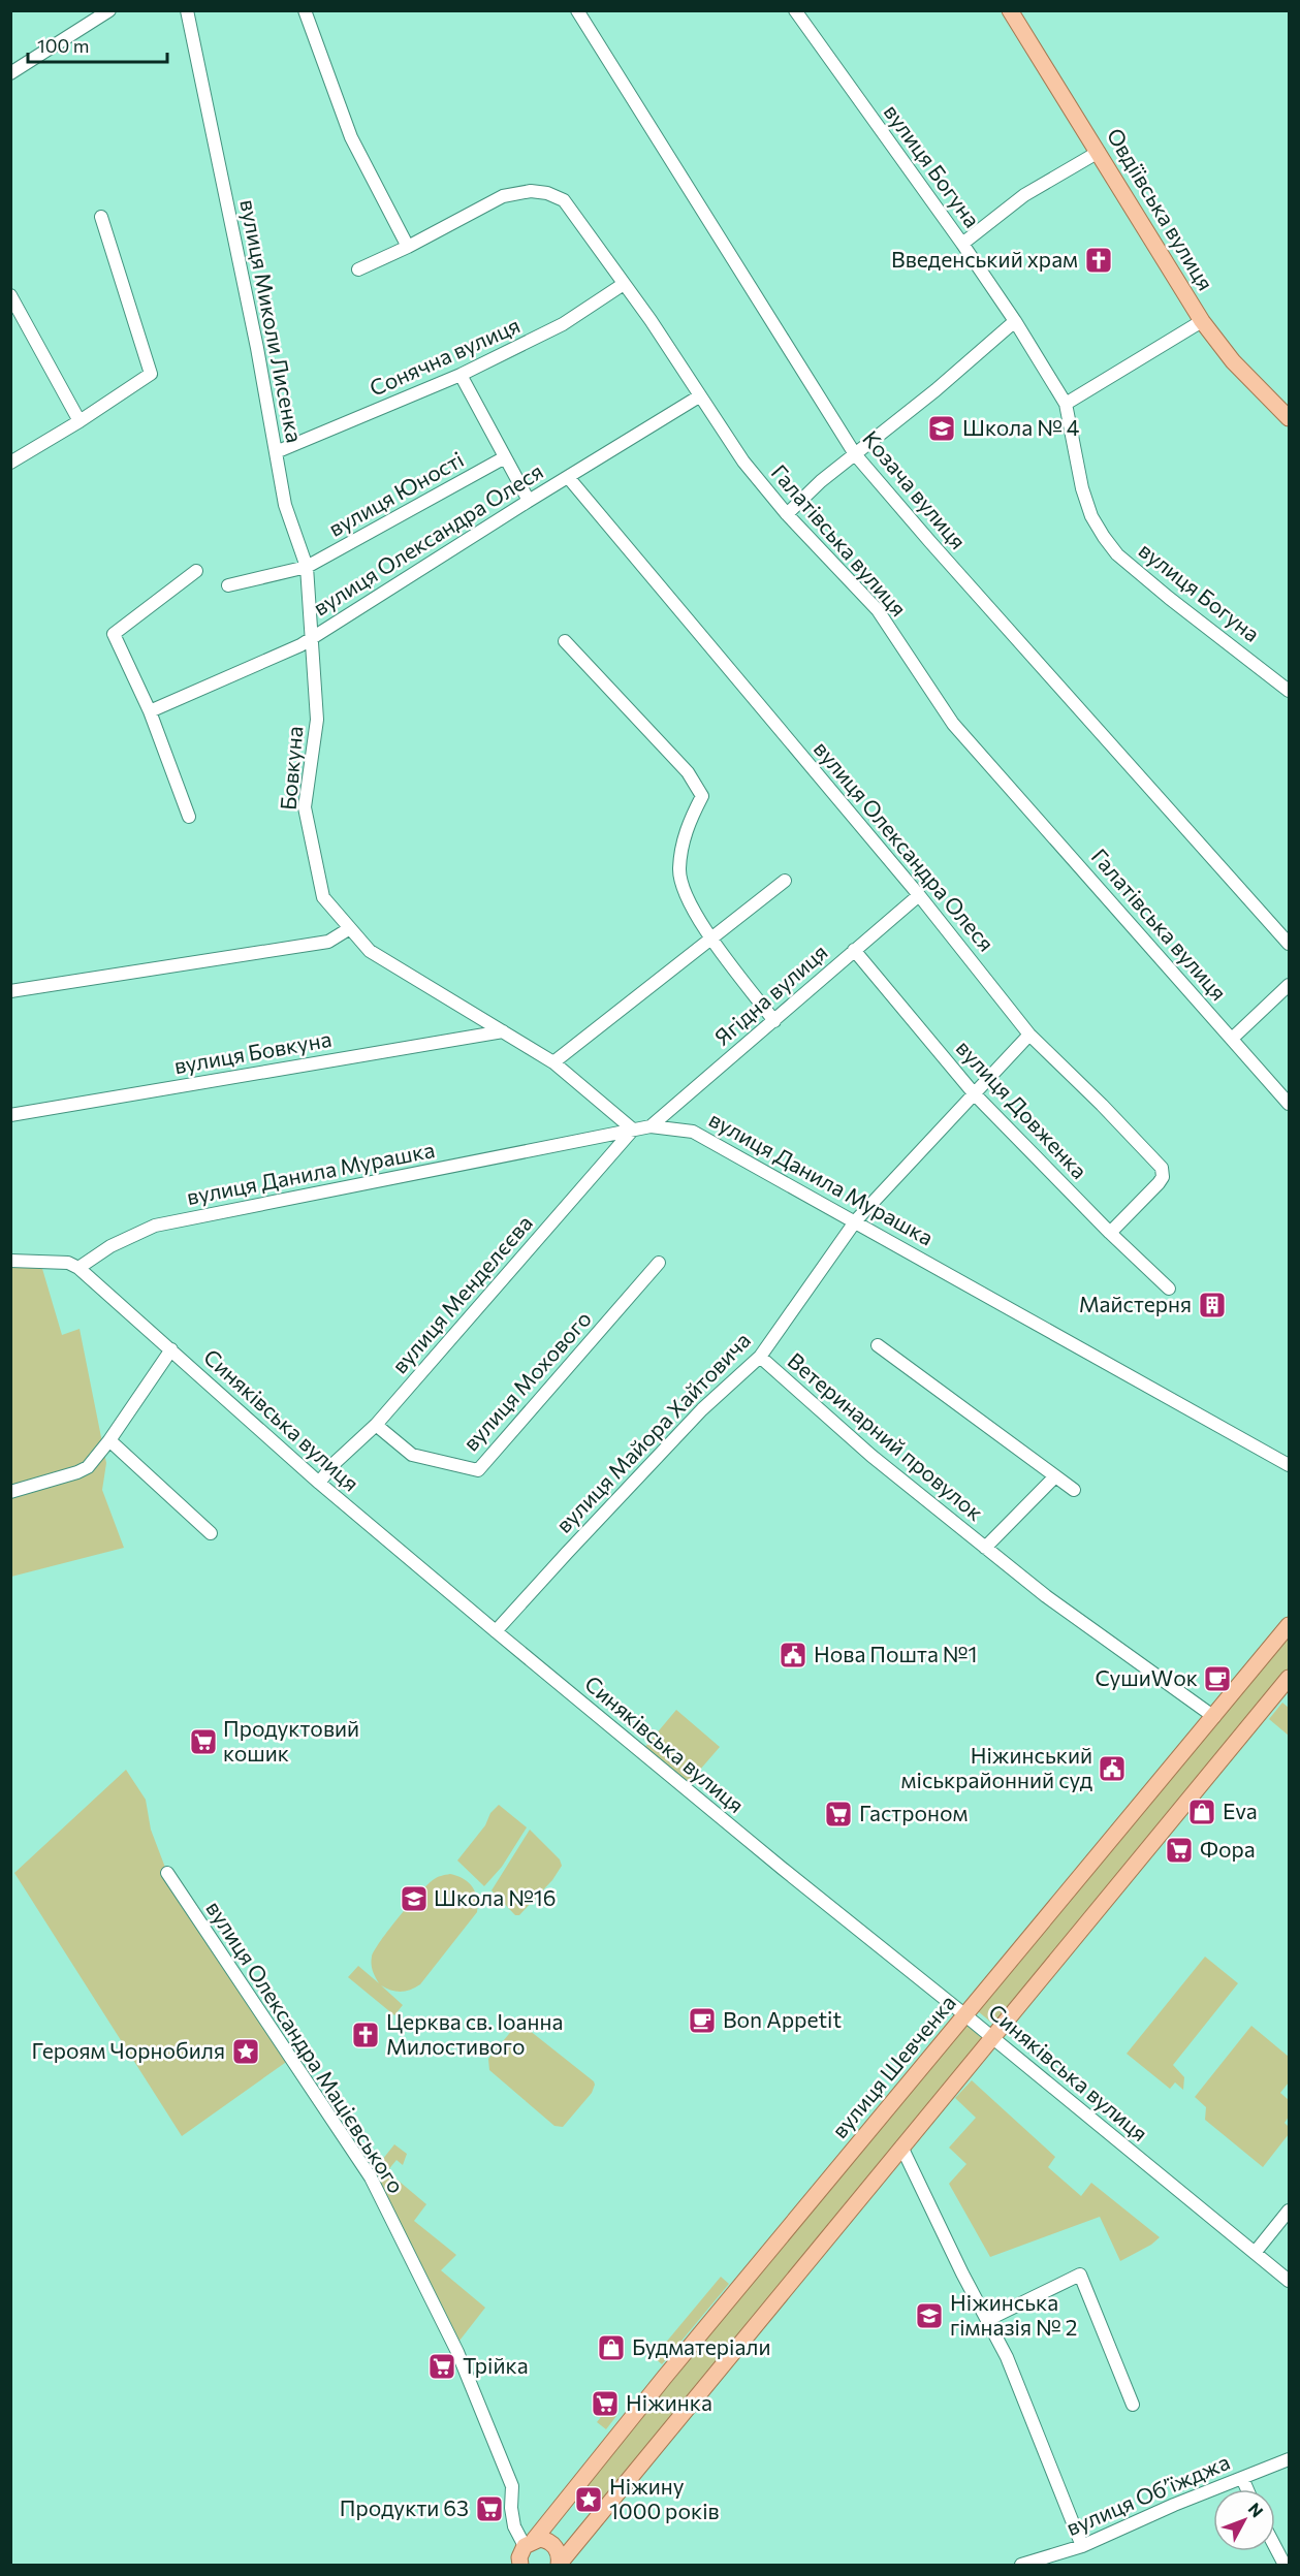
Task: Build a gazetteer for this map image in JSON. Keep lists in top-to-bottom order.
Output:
{
  "streets": {
    "main road": ["Овдіївська вулиця", "вулиця Шевченка"],
    "street": [
      "вулиця Богуна",
      "вулиця Миколи Лисенка",
      "Сонячна вулиця",
      "Козача вулиця",
      "вулиця Юності",
      "вулиця Олександра Олеся",
      "Галатівська вулиця",
      "Бовкуна",
      "Ягідна вулиця",
      "вулиця Бовкуна",
      "вулиця Довженка",
      "вулиця Данила Мурашка",
      "вулиця Менделєєва",
      "вулиця Мохового",
      "Синяківська вулиця",
      "вулиця Майора Хайтовича",
      "Ветеринарний провулок",
      "вулиця Олександра Мацієвського",
      "вулиця Обʼїжджа"
    ]
  },
  "crossings": [
    ["вулиця Миколи Лисенка", "Сонячна вулиця"],
    ["вулиця Миколи Лисенка", "вулиця Юності"],
    ["вулиця Миколи Лисенка", "вулиця Олександра Олеся"],
    ["вулиця Миколи Лисенка", "Бовкуна"],
    ["Сонячна вулиця", "Галатівська вулиця"],
    ["вулиця Олександра Олеся", "Галатівська вулиця"],
    ["вулиця Олександра Олеся", "Бовкуна"],
    ["вулиця Олександра Олеся", "Ягідна вулиця"],
    ["вулиця Олександра Олеся", "вулиця Довженка"],
    ["вулиця Олександра Олеся", "вулиця Майора Хайтовича"],
    ["Бовкуна", "вулиця Бовкуна"],
    ["Бовкуна", "вулиця Данила Мурашка"],
    ["Бовкуна", "вулиця Менделєєва"],
    ["Ягідна вулиця", "вулиця Довженка"],
    ["Ягідна вулиця", "вулиця Данила Мурашка"],
    ["вулиця Довженка", "вулиця Майора Хайтовича"],
    ["вулиця Данила Мурашка", "вулиця Менделєєва"],
    ["вулиця Данила Мурашка", "Синяківська вулиця"],
    ["вулиця Данила Мурашка", "вулиця Майора Хайтовича"],
    ["вулиця Менделєєва", "вулиця Мохового"],
    ["вулиця Менделєєва", "Синяківська вулиця"],
    ["Синяківська вулиця", "вулиця Майора Хайтовича"],
    ["Синяківська вулиця", "вулиця Шевченка"],
    ["вулиця Майора Хайтовича", "Ветеринарний провулок"],
    ["Ветеринарний провулок", "вулиця Шевченка"],
    ["вулиця Олександра Мацієвського", "вулиця Шевченка"]
  ],
  "places": {
    "church": ["Введенський храм", "Церква св. Іоанна Милостивого"],
    "school or university": ["Школа № 4", "Школа №16", "Ніжинська гімназія № 2"],
    "building": ["Майстерня"],
    "public building": ["Нова Пошта №1", "Ніжинський міськрайонний суд"],
    "cafe": ["СушиWок", "Bon Appetit"],
    "supermarket": [
      "Продуктовий кошик",
      "Гастроном",
      "Фора",
      "Трійка",
      "Ніжинка",
      "Продукти 63"
    ],
    "shop": ["Eva", "Будматеріали"],
    "place": ["Героям Чорнобиля", "Ніжину 1000 років"]
  },
  "scale_bar": "100 m",
  "north": "top right"
}
